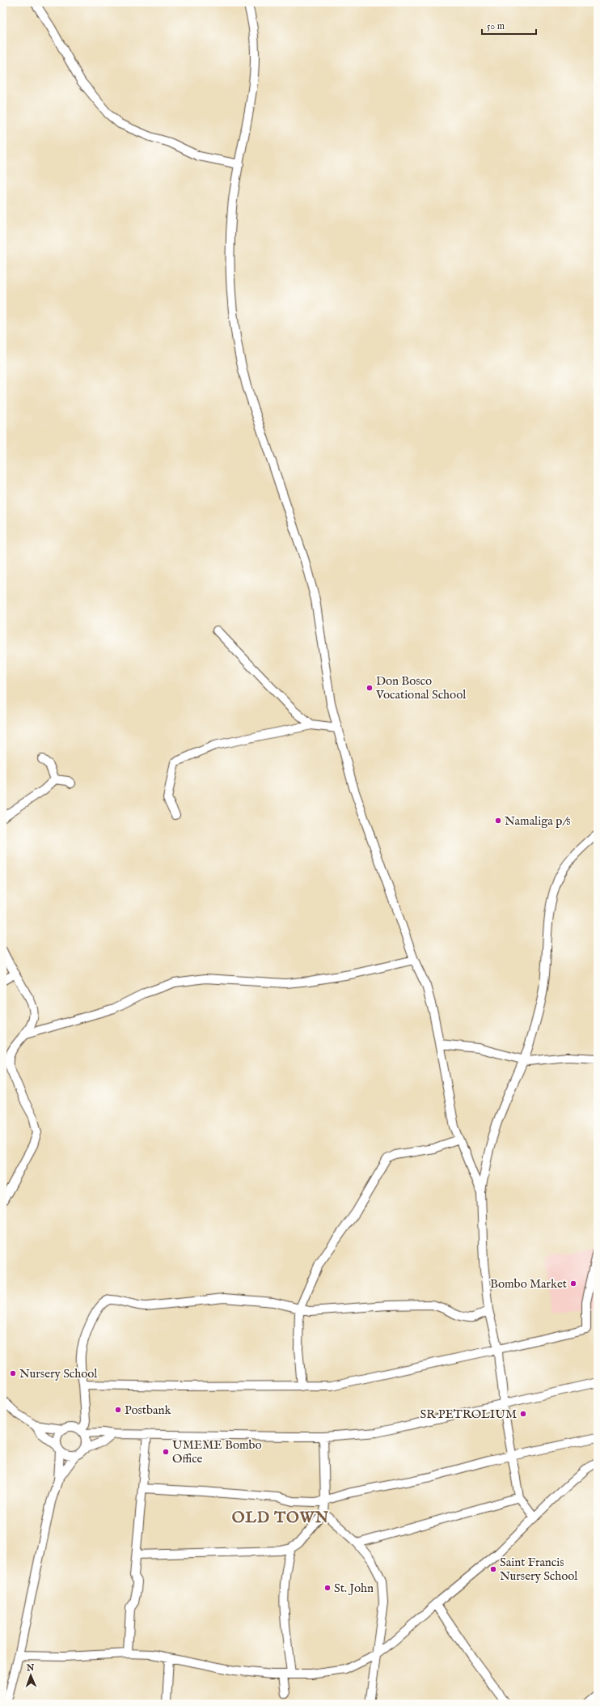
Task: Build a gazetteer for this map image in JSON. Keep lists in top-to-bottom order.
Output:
{
  "districts": ["OLD TOWN"],
  "places": [
    "Don Bosco Vocational School",
    "Namaliga p/s",
    "Bombo Market",
    "Nursery School",
    "Postbank",
    "SR PETROLIUM",
    "UMEME Bombo Office",
    "Saint Francis Nursery School",
    "St. John"
  ],
  "scale_bar": "50 m",
  "north": "top"
}
